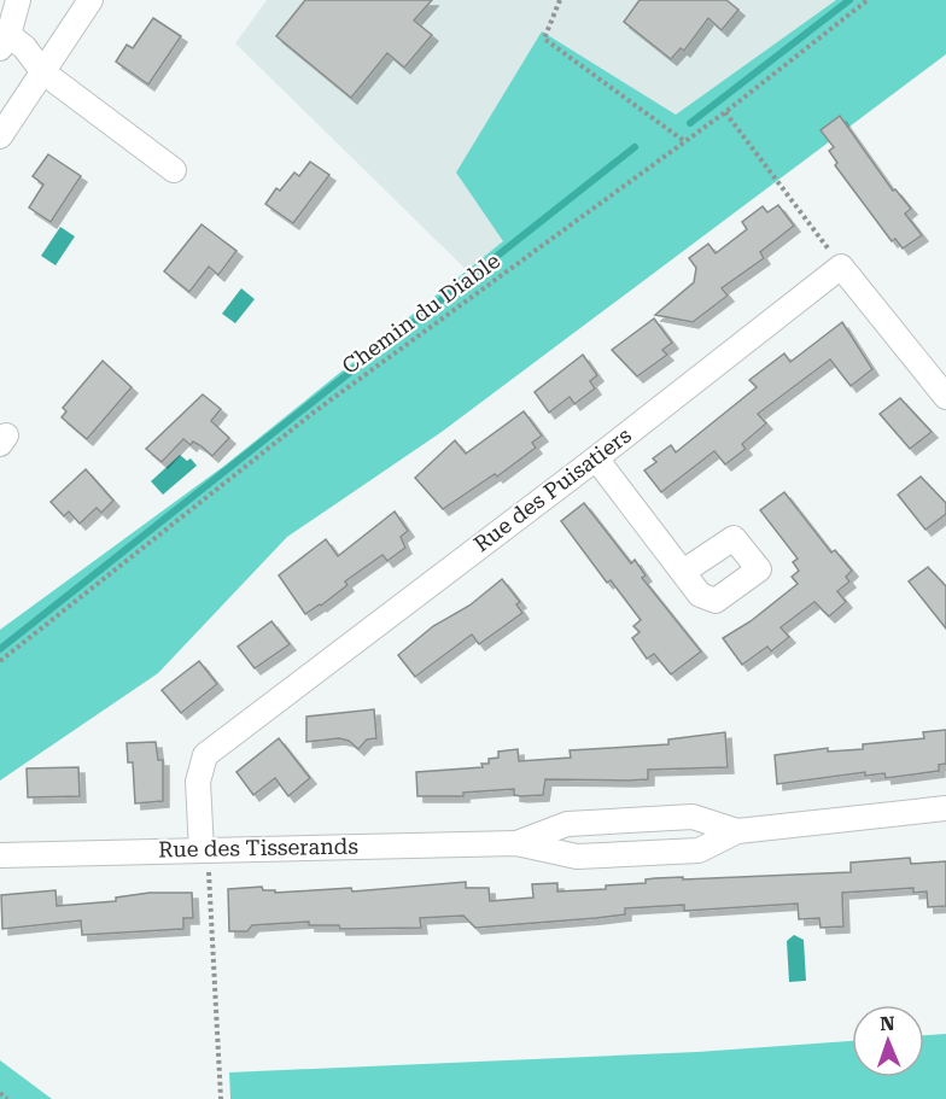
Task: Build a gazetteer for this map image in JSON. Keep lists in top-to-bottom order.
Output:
{
  "streets": {
    "street": ["Rue des Puisatiers", "Rue des Tisserands"],
    "path": ["Chemin du Diable"]
  },
  "crossings": [
    ["Rue des Puisatiers", "Rue des Tisserands"]
  ],
  "north": "top"
}
